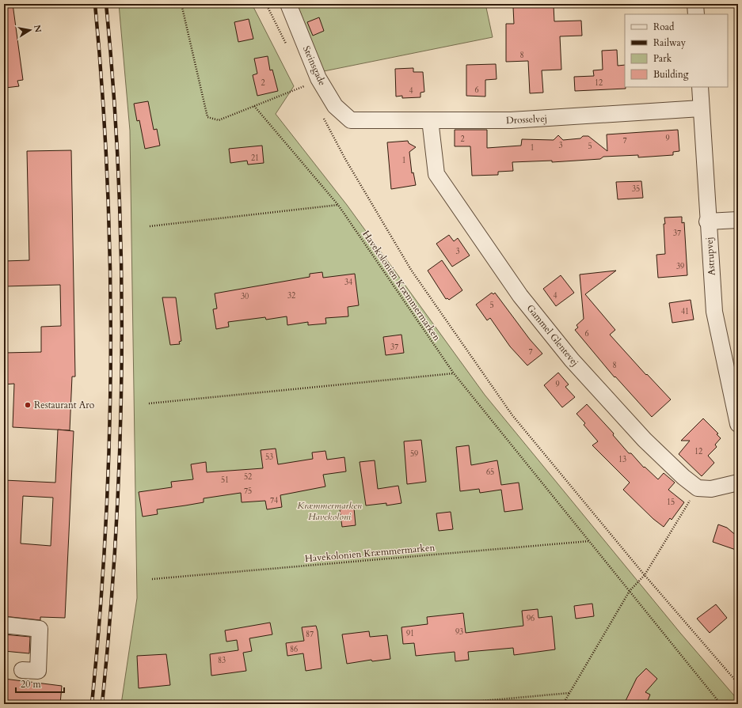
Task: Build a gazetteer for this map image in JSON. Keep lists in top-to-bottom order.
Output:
{
  "streets": {
    "street": [
      "Steinsgade",
      "Drosselvej",
      "Astrupvej",
      "Gammel Glentevej"
    ],
    "path": ["Havekolonien Kræmmermarken"]
  },
  "crossings": [
    ["Steinsgade", "Drosselvej"],
    ["Drosselvej", "Astrupvej"],
    ["Drosselvej", "Gammel Glentevej"]
  ],
  "parks": ["Kræmmermarken Havekoloni"],
  "places": ["Restaurant Aro"],
  "house_numbers": [
    "8",
    "2",
    "12",
    "6",
    "4",
    "9",
    "2",
    "7",
    "3",
    "5",
    "1",
    "21",
    "1",
    "35",
    "37",
    "3",
    "39",
    "34",
    "32",
    "4",
    "30",
    "5",
    "41",
    "6",
    "37",
    "7",
    "8",
    "9",
    "12",
    "59",
    "53",
    "13",
    "65",
    "52",
    "51",
    "75",
    "74",
    "15",
    "96",
    "93",
    "91",
    "87",
    "86",
    "83"
  ],
  "legend": [
    "Road",
    "Railway",
    "Park",
    "Building"
  ],
  "scale_bar": "20 m",
  "north": "right"
}
